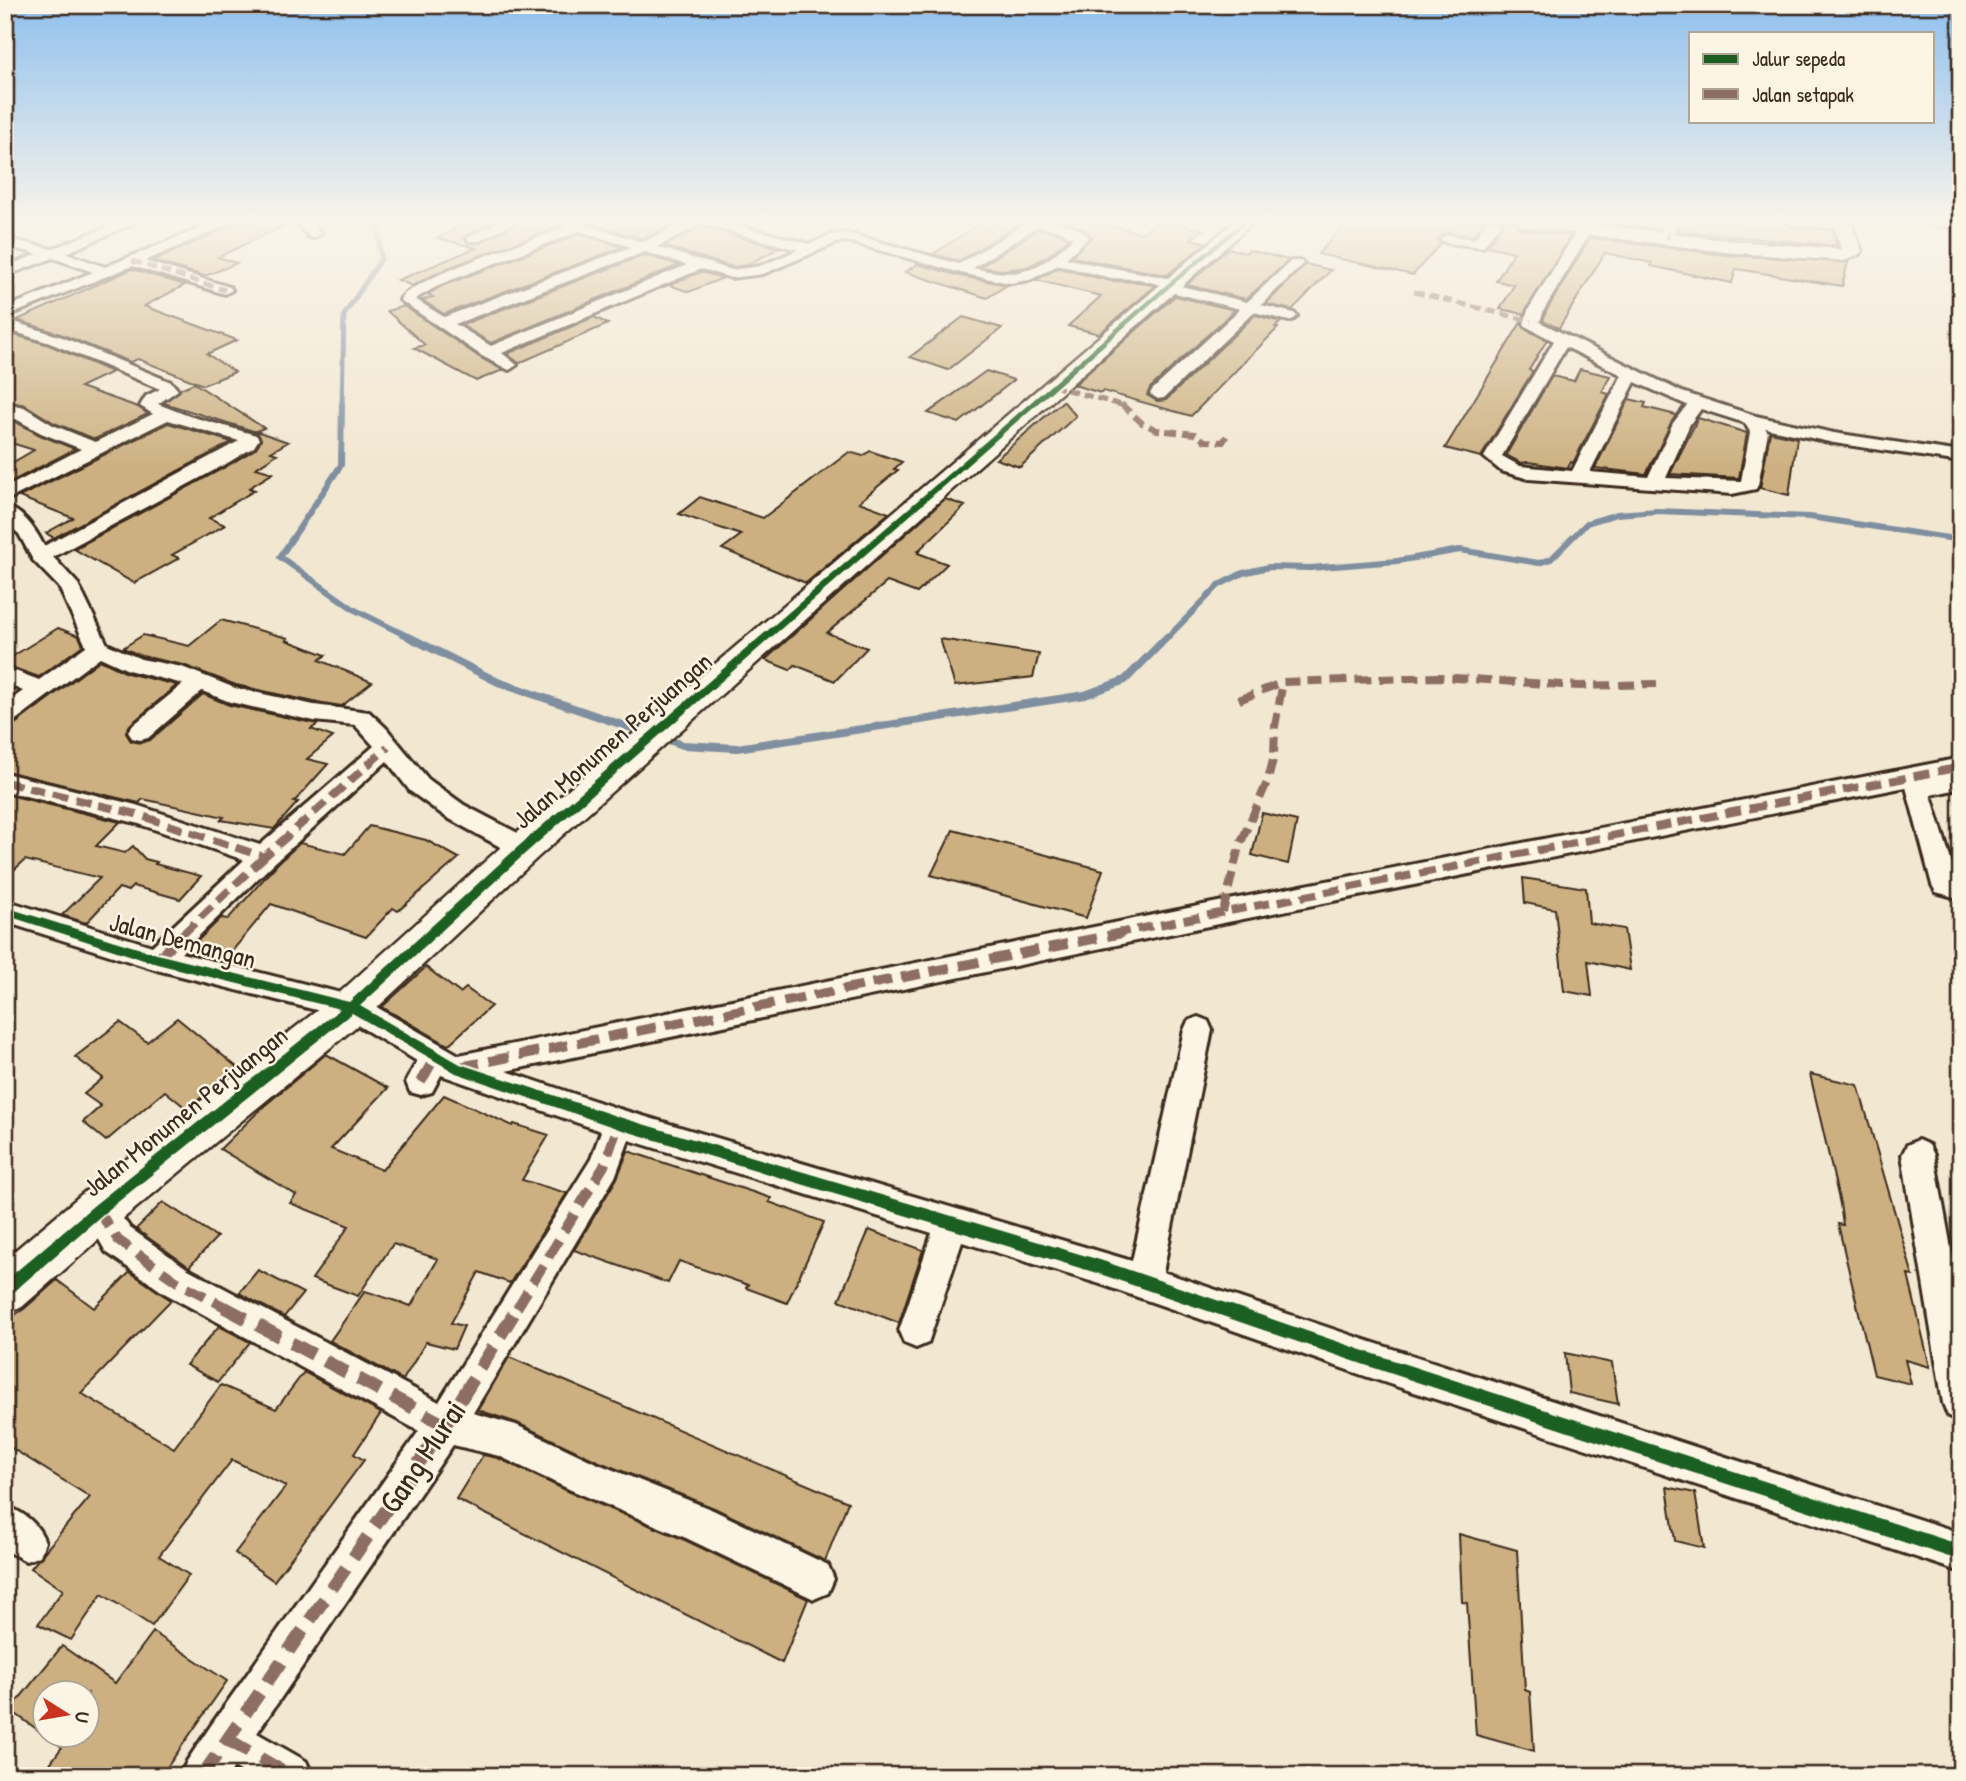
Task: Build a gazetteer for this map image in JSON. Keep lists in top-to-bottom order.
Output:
{
  "streets": {
    "street": ["Jalan Monumen Perjuangan", "Jalan Demangan", "Gang Murai"]
  },
  "crossings": [
    ["Jalan Monumen Perjuangan", "Jalan Demangan"],
    ["Jalan Demangan", "Gang Murai"]
  ],
  "legend": ["Jalur sepeda", "Jalan setapak"],
  "north": "right"
}
